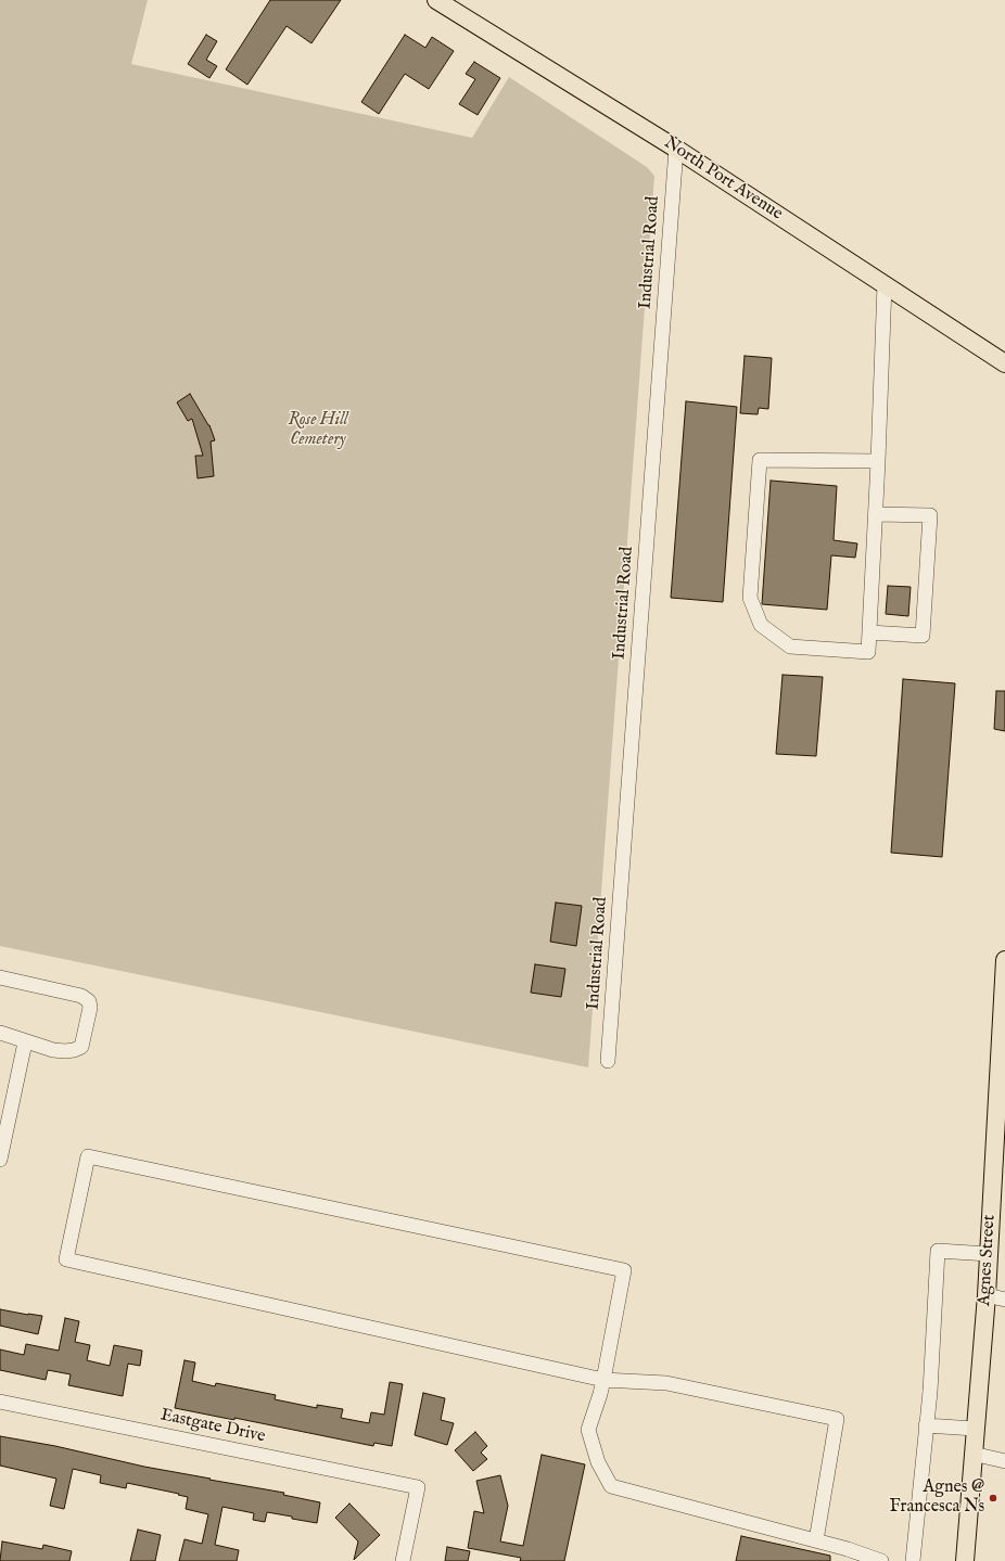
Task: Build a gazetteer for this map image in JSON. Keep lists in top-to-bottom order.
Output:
{
  "streets": {
    "main road": ["North Port Avenue", "Agnes Street"],
    "street": ["Industrial Road", "Eastgate Drive"]
  },
  "crossings": [
    ["North Port Avenue", "Industrial Road"]
  ],
  "parks": ["Rose Hill Cemetery"],
  "places": ["Agnes @ Francesca Ns"]
}
